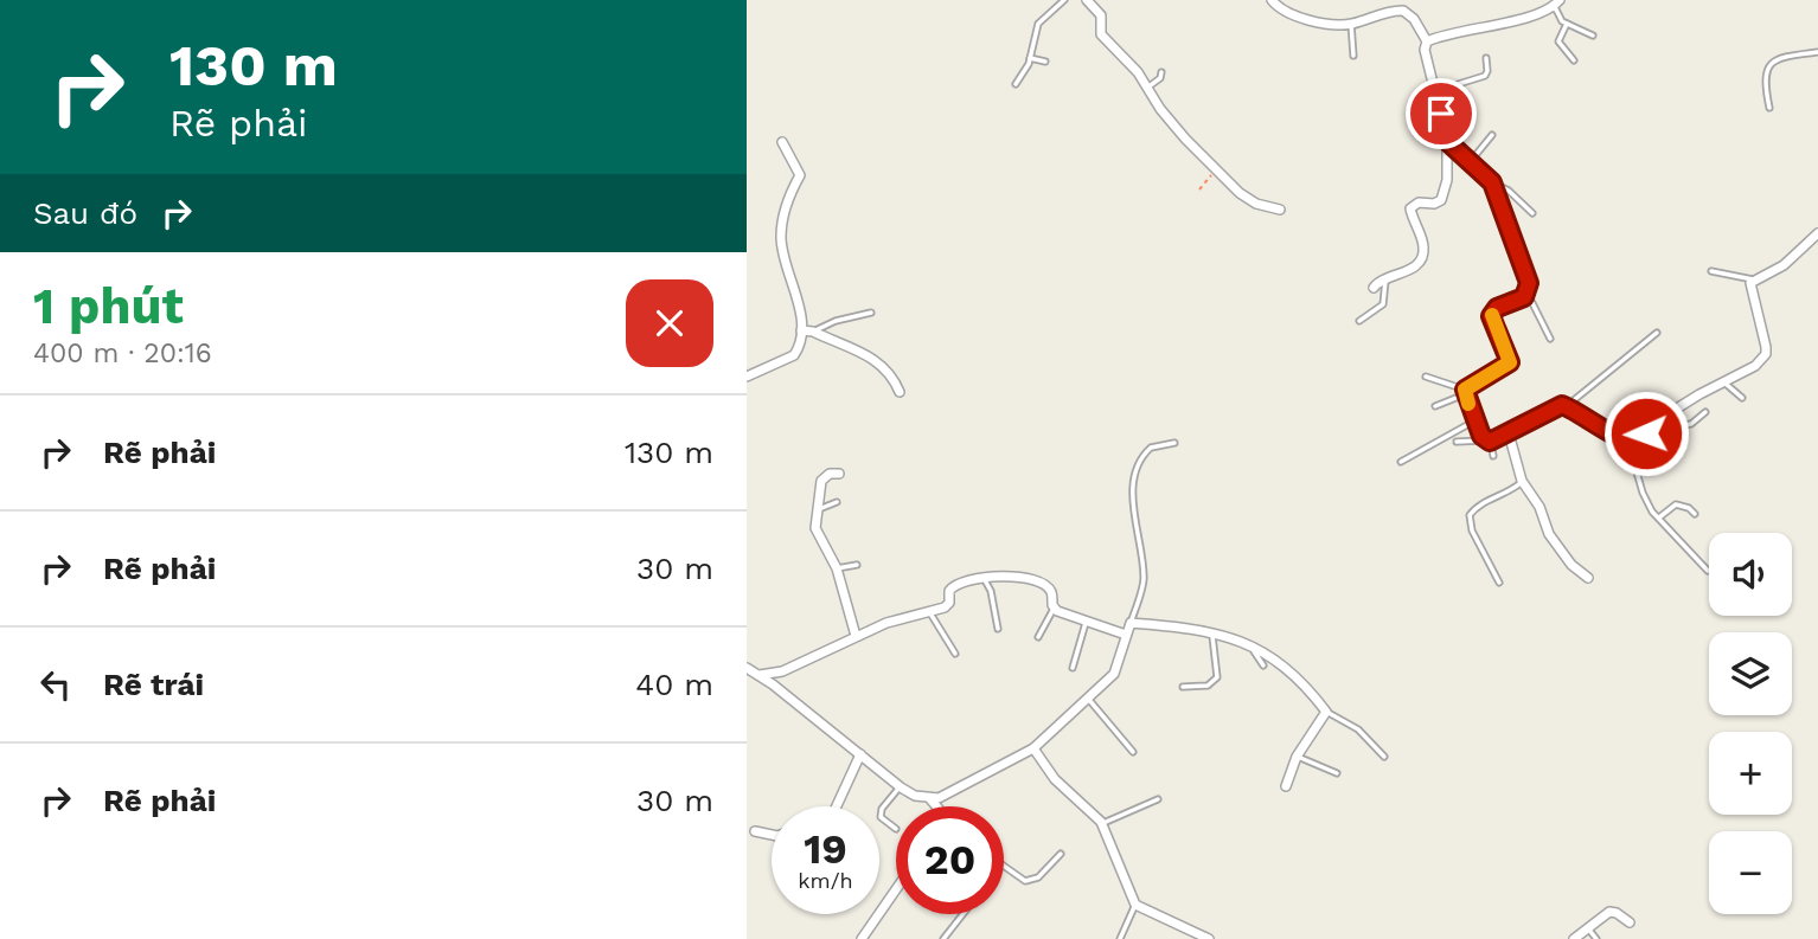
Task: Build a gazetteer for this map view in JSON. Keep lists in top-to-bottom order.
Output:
{
  "page": {
    "turn": ["130 m", "Rẽ phải"],
    "then": "Sau đó",
    "heading": ["1 phút", "400 m · 20:16"],
    "list": [
      {
        "name": "Rẽ phải",
        "value": "130 m"
      },
      {
        "name": "Rẽ phải",
        "value": "30 m"
      },
      {
        "name": "Rẽ trái",
        "value": "40 m"
      },
      {
        "name": "Rẽ phải",
        "value": "30 m"
      }
    ],
    "map_buttons": ["+", "−"],
    "speed": "19 km/h",
    "limit": "20"
  }
}
